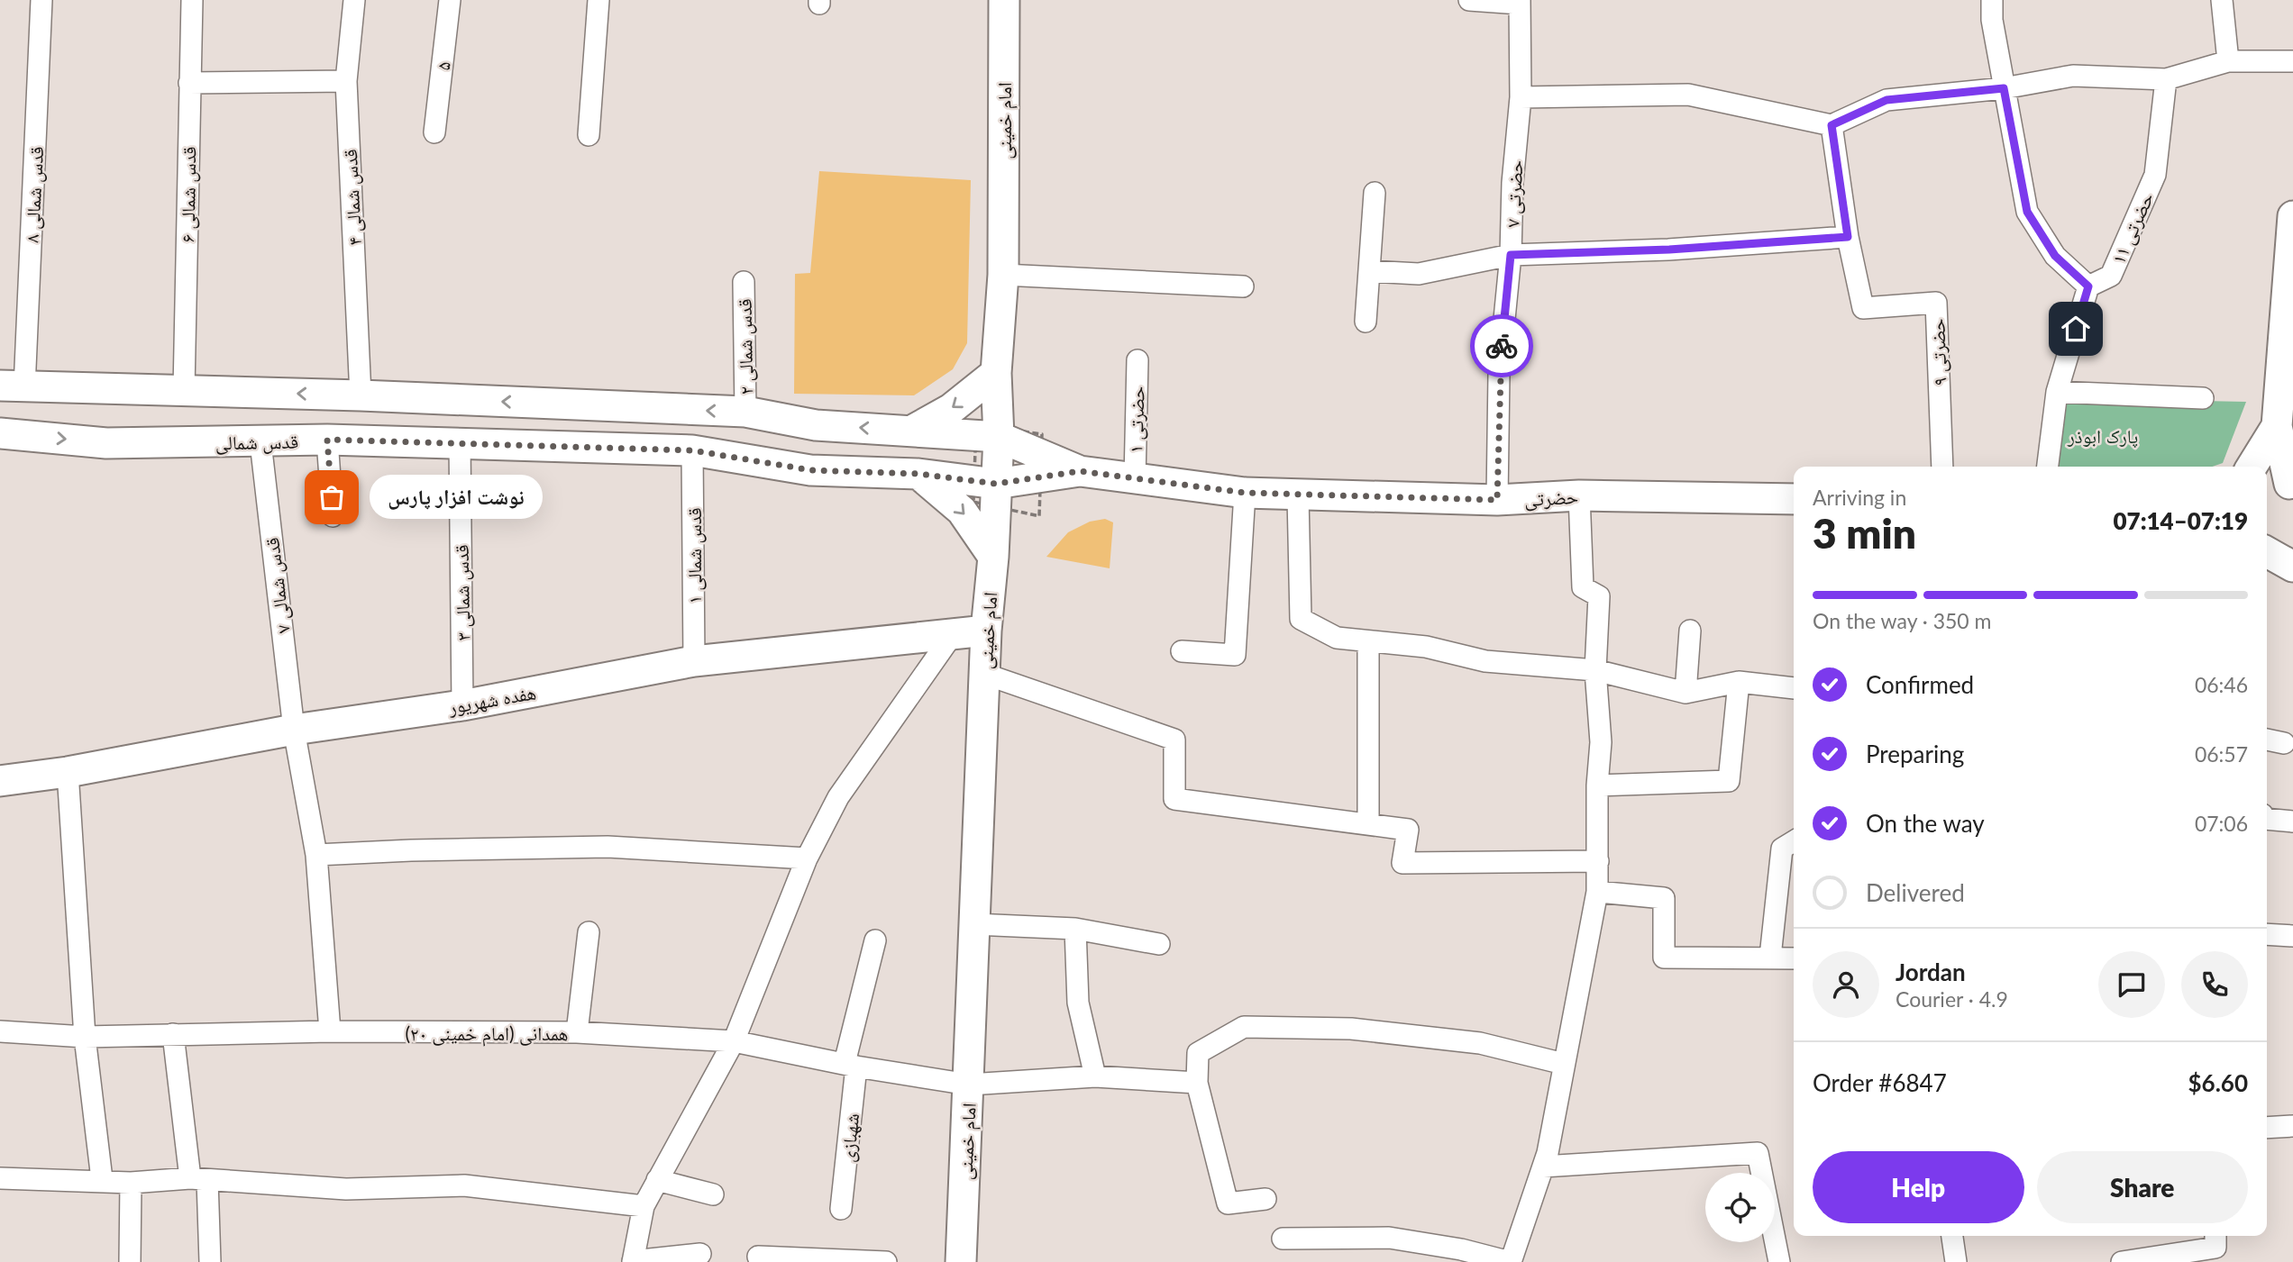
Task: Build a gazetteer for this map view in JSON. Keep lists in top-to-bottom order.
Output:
{
  "streets": {
    "main road": [
      "امام خمینی",
      "قدس شمالی",
      "حضرتی",
      "هفده شهریور"
    ],
    "street": [
      "۵",
      "حضرتی ۷",
      "قدس شمالی ۸",
      "قدس شمالی ۶",
      "قدس شمالی ۴",
      "حضرتی ۱۱",
      "قدس شمالی ۲",
      "حضرتی ۹",
      "حضرتی ۱",
      "قدس شمالی ۱",
      "۷ قدس شمالی",
      "۳ قدس شمالی",
      "همدانی (امام خمینی ۲۰)",
      "شهبازی"
    ]
  },
  "crossings": [
    ["امام خمینی", "قدس شمالی"],
    ["امام خمینی", "هفده شهریور"],
    ["امام خمینی", "همدانی (امام خمینی ۲۰)"],
    ["حضرتی ۷", "حضرتی"],
    ["حضرتی ۱", "حضرتی"],
    ["قدس شمالی", "حضرتی"],
    ["قدس شمالی", "قدس شمالی ۱"],
    ["قدس شمالی", "۷ قدس شمالی"],
    ["قدس شمالی", "۳ قدس شمالی"],
    ["قدس شمالی ۱", "هفده شهریور"],
    ["۷ قدس شمالی", "هفده شهریور"],
    ["۷ قدس شمالی", "همدانی (امام خمینی ۲۰)"],
    ["۳ قدس شمالی", "هفده شهریور"],
    ["همدانی (امام خمینی ۲۰)", "شهبازی"]
  ],
  "parks": ["پارک ابوذر"],
  "places": ["نوشت افزار پارس"],
  "page": {
    "heading": ["3 min", "Arriving in", "07:14–07:19"],
    "panel": [
      "Jordan",
      "Courier · 4.9",
      "Order #6847",
      "$6.60"
    ],
    "bubble": "نوشت افزار پارس",
    "bar": "On the way · 350 m",
    "list": [
      ["Confirmed", "06:46"],
      ["Preparing", "06:57"],
      ["On the way", "07:06"],
      "Delivered"
    ],
    "buttons": ["Help", "Share"]
  }
}
